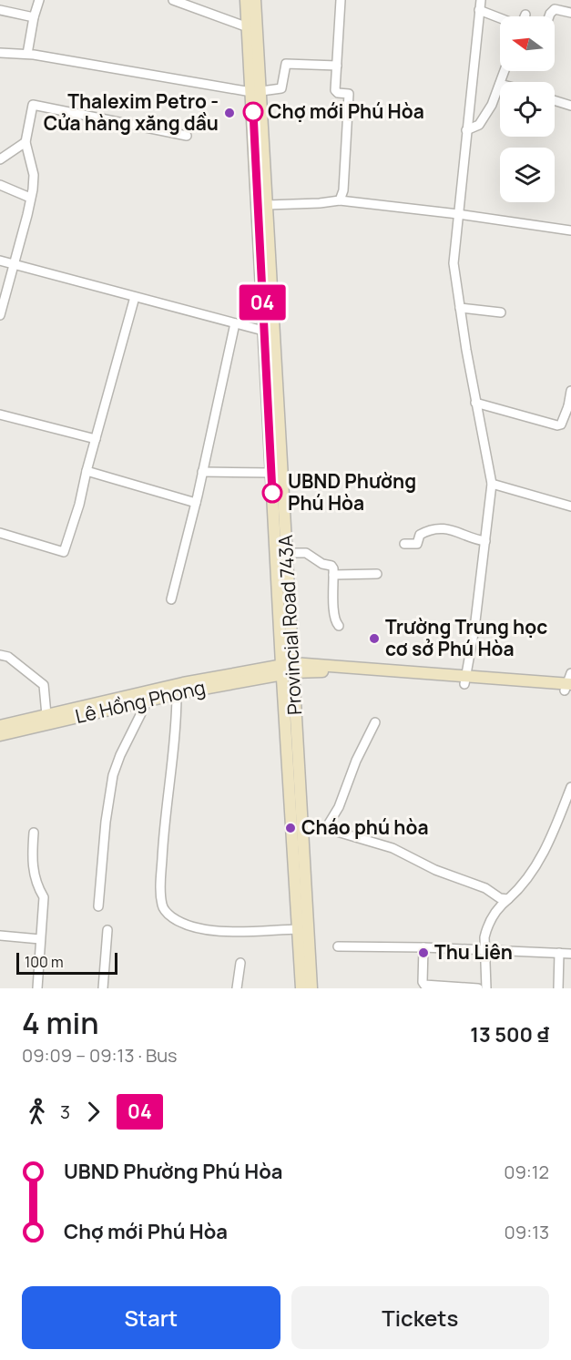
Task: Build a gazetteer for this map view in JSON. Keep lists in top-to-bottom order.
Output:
{
  "streets": {
    "main road": ["Provincial Road 743A", "Lê Hồng Phong"]
  },
  "crossings": [
    ["Provincial Road 743A", "Lê Hồng Phong"]
  ],
  "places": [
    "Chợ mới Phú Hòa",
    "Thalexim Petro - Cửa hàng xăng dầu",
    "UBND Phường Phú Hòa",
    "Trường Trung học cơ sở Phú Hòa",
    "Cháo phú hòa",
    "Thu Liên"
  ],
  "lines": ["bus line 04"],
  "scale_bar": "100 m",
  "north": "left",
  "page": {
    "on_map": "04",
    "scale": "100 m",
    "heading": ["4 min", "09:09 – 09:13 · Bus", "13 500 ₫"],
    "legs": ["3", "04"],
    "list": [
      {
        "name": "UBND Phường Phú Hòa",
        "value": "09:12"
      },
      {
        "name": "Chợ mới Phú Hòa",
        "value": "09:13"
      }
    ],
    "buttons": ["Start", "Tickets"]
  }
}
